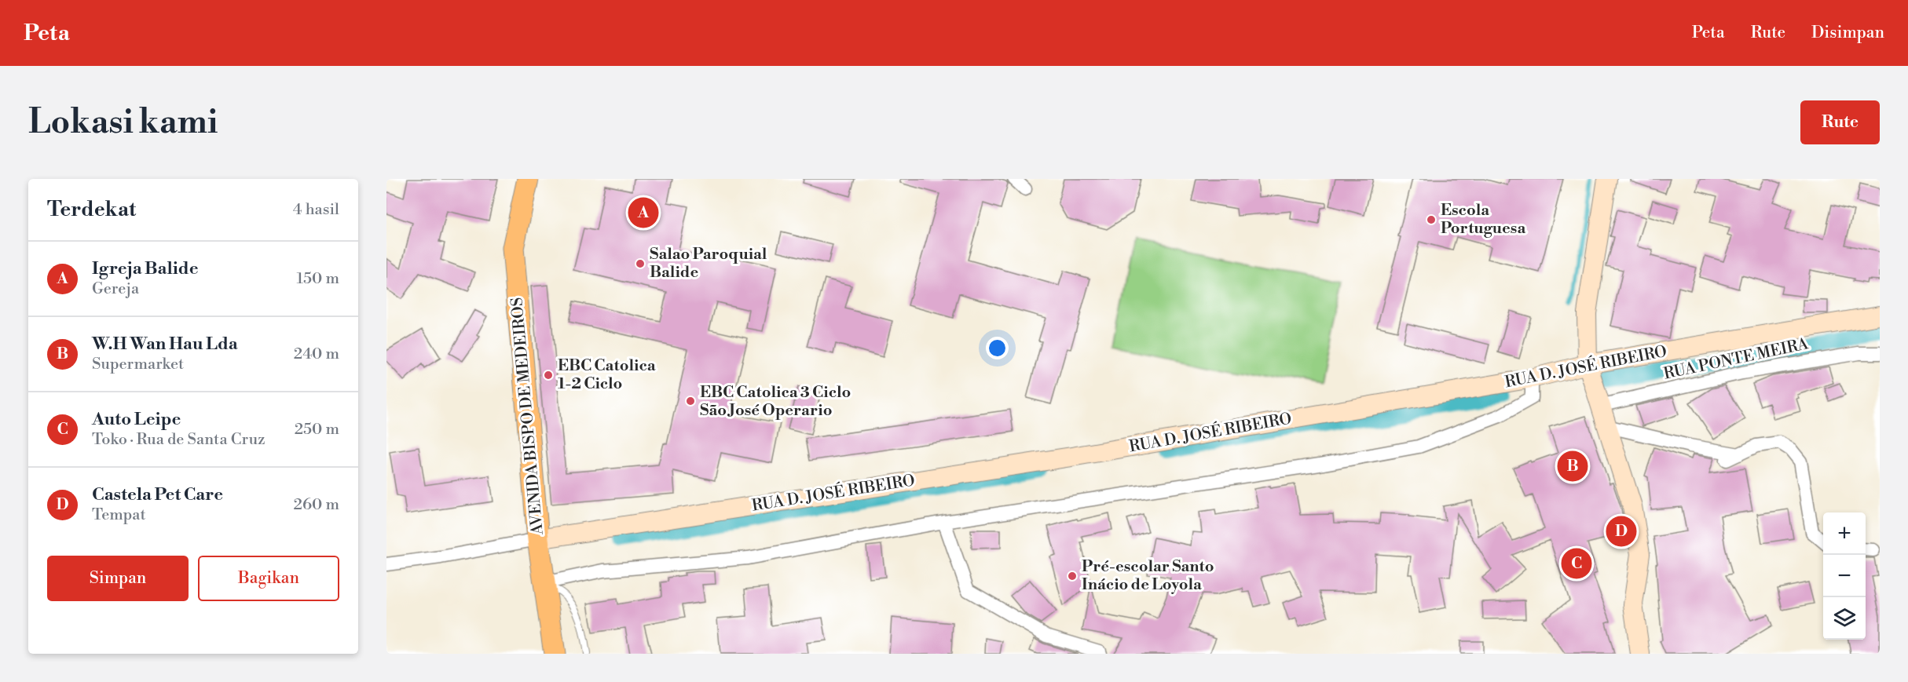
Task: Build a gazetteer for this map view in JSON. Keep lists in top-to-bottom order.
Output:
{
  "streets": {
    "main road": ["AVENIDA BISPO DE MEDEIROS"],
    "street": ["RUA PONTE MEIRA", "RUA D. JOSÉ RIBEIRO"]
  },
  "crossings": [
    ["RUA D. JOSÉ RIBEIRO", "AVENIDA BISPO DE MEDEIROS"]
  ],
  "places": [
    "Escola Portuguesa",
    "Salao Paroquial Balide",
    "EBC Catolica 1-2 Ciclo",
    "EBC Catolica 3 Ciclo São José Operario",
    "Pré-escolar Santo Inácio de Loyola"
  ],
  "page": {
    "header": "Peta",
    "nav": ["Peta", "Rute", "Disimpan"],
    "buttons": [
      "Rute",
      ["Simpan", "Bagikan"]
    ],
    "title": "Lokasi kami",
    "heading": ["Terdekat", "4 hasil"],
    "pins": [
      "A",
      "B",
      "D",
      "C"
    ],
    "list": [
      {
        "mark": "A",
        "name": "Igreja Balide",
        "note": "Gereja",
        "value": "150 m"
      },
      {
        "mark": "B",
        "name": "W.H Wan Hau Lda",
        "note": "Supermarket",
        "value": "240 m"
      },
      {
        "mark": "C",
        "name": "Auto Leipe",
        "note": "Toko · Rua de Santa Cruz",
        "value": "250 m"
      },
      {
        "mark": "D",
        "name": "Castela Pet Care",
        "note": "Tempat",
        "value": "260 m"
      }
    ],
    "map_buttons": ["+", "−"]
  }
}
